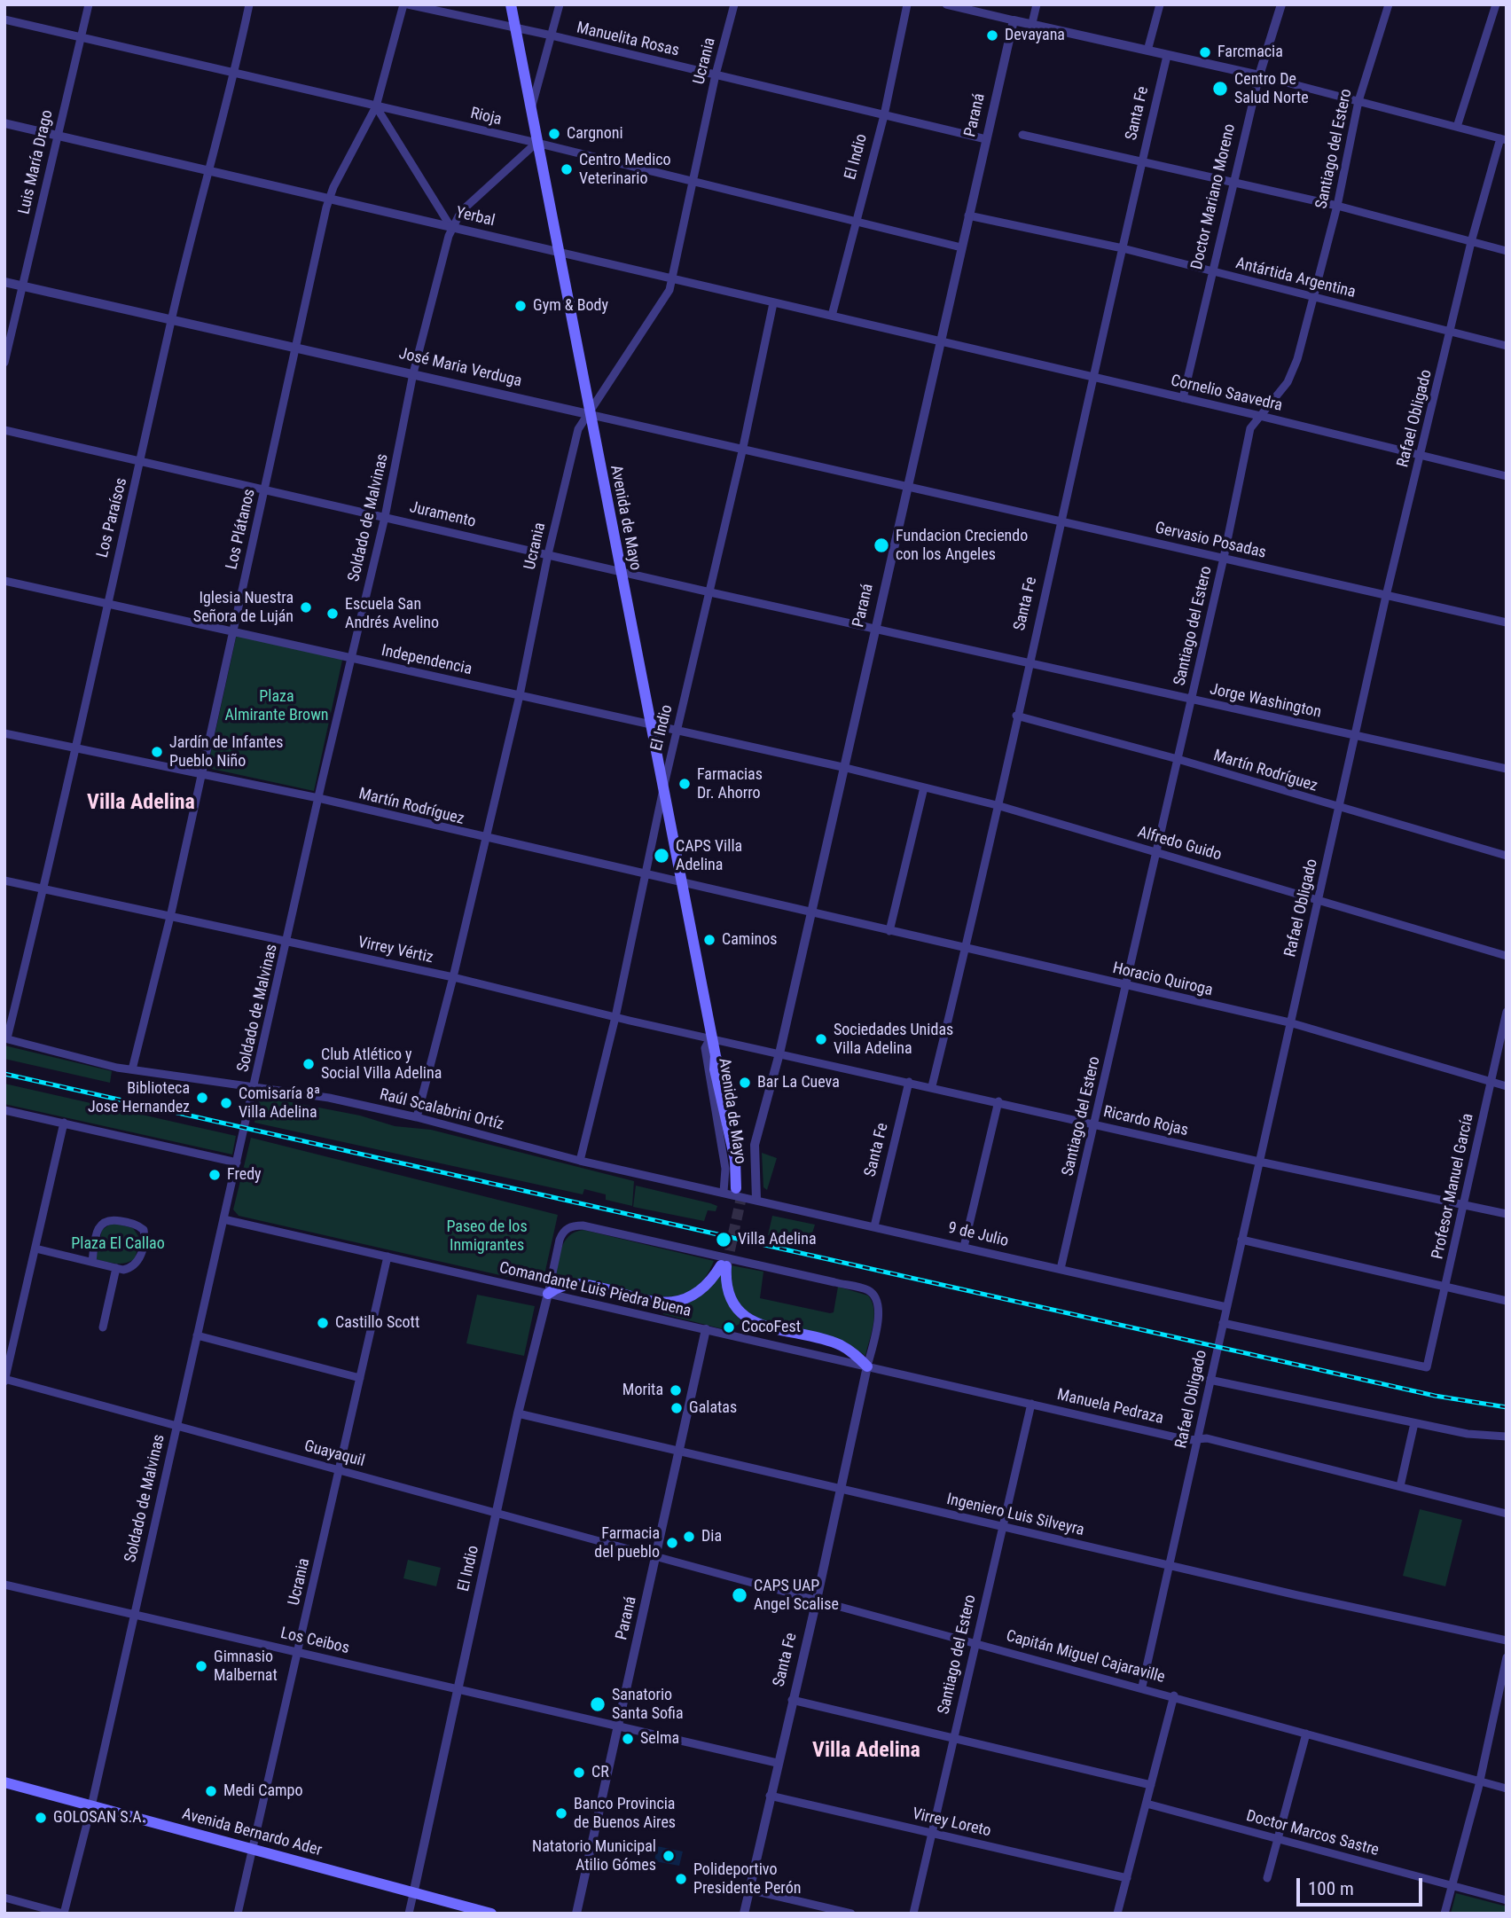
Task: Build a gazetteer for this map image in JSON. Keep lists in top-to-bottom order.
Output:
{
  "streets": {
    "main road": ["Avenida de Mayo", "Avenida Bernardo Ader"],
    "street": [
      "Manuelita Rosas",
      "Ucrania",
      "Santa Fe",
      "Paraná",
      "Rioja",
      "Santiago del Estero",
      "El Indio",
      "Luis María Drago",
      "Doctor Mariano Moreno",
      "Yerbal",
      "Antártida Argentina",
      "José Maria Verduga",
      "Cornelio Saavedra",
      "Rafael Obligado",
      "Juramento",
      "Los Paraísos",
      "Soldado de Malvinas",
      "Los Plátanos",
      "Gervasio Posadas",
      "Independencia",
      "Jorge Washington",
      "Martín Rodríguez",
      "Alfredo Guido",
      "Virrey Vértiz",
      "Horacio Quiroga",
      "Raúl Scalabrini Ortíz",
      "Ricardo Rojas",
      "Profesor Manuel García",
      "9 de Julio",
      "Comandante Luis Piedra Buena",
      "Manuela Pedraza",
      "Guayaquil",
      "Ingeniero Luis Silveyra",
      "Los Ceibos",
      "Capitán Miguel Cajaraville",
      "Virrey Loreto",
      "Doctor Marcos Sastre"
    ]
  },
  "crossings": [
    ["Manuelita Rosas", "Ucrania"],
    ["Manuelita Rosas", "Paraná"],
    ["Manuelita Rosas", "El Indio"],
    ["Manuelita Rosas", "Avenida de Mayo"],
    ["Manuelita Rosas", "Los Plátanos"],
    ["Ucrania", "Rioja"],
    ["Ucrania", "Yerbal"],
    ["Ucrania", "José Maria Verduga"],
    ["Ucrania", "Juramento"],
    ["Ucrania", "Avenida de Mayo"],
    ["Ucrania", "Independencia"],
    ["Ucrania", "Martín Rodríguez"],
    ["Ucrania", "Virrey Vértiz"],
    ["Ucrania", "Raúl Scalabrini Ortíz"],
    ["Ucrania", "Comandante Luis Piedra Buena"],
    ["Ucrania", "Guayaquil"],
    ["Ucrania", "Los Ceibos"],
    ["Ucrania", "Avenida Bernardo Ader"],
    ["Santa Fe", "El Indio"],
    ["Santa Fe", "Antártida Argentina"],
    ["Santa Fe", "Cornelio Saavedra"],
    ["Santa Fe", "Gervasio Posadas"],
    ["Santa Fe", "Jorge Washington"],
    ["Santa Fe", "Martín Rodríguez"],
    ["Santa Fe", "Alfredo Guido"],
    ["Santa Fe", "Horacio Quiroga"],
    ["Santa Fe", "Ricardo Rojas"],
    ["Santa Fe", "9 de Julio"],
    ["Santa Fe", "Manuela Pedraza"],
    ["Santa Fe", "Ingeniero Luis Silveyra"],
    ["Santa Fe", "Capitán Miguel Cajaraville"],
    ["Santa Fe", "Virrey Loreto"],
    ["Paraná", "Rioja"],
    ["Paraná", "Yerbal"],
    ["Paraná", "Antártida Argentina"],
    ["Paraná", "José Maria Verduga"],
    ["Paraná", "Cornelio Saavedra"],
    ["Paraná", "Juramento"],
    ["Paraná", "Gervasio Posadas"],
    ["Paraná", "Independencia"],
    ["Paraná", "Jorge Washington"],
    ["Paraná", "Martín Rodríguez"],
    ["Paraná", "Alfredo Guido"],
    ["Paraná", "Virrey Vértiz"],
    ["Paraná", "Horacio Quiroga"],
    ["Paraná", "Ricardo Rojas"],
    ["Paraná", "9 de Julio"],
    ["Paraná", "Comandante Luis Piedra Buena"],
    ["Paraná", "Manuela Pedraza"],
    ["Paraná", "Guayaquil"],
    ["Paraná", "Ingeniero Luis Silveyra"],
    ["Paraná", "Los Ceibos"],
    ["Paraná", "Capitán Miguel Cajaraville"],
    ["Rioja", "El Indio"],
    ["Rioja", "Luis María Drago"],
    ["Rioja", "Los Paraísos"],
    ["Rioja", "Soldado de Malvinas"],
    ["Rioja", "Avenida de Mayo"],
    ["Rioja", "Los Plátanos"],
    ["Santiago del Estero", "Antártida Argentina"],
    ["Santiago del Estero", "Cornelio Saavedra"],
    ["Santiago del Estero", "Gervasio Posadas"],
    ["Santiago del Estero", "Jorge Washington"],
    ["Santiago del Estero", "Martín Rodríguez"],
    ["Santiago del Estero", "Alfredo Guido"],
    ["Santiago del Estero", "Horacio Quiroga"],
    ["Santiago del Estero", "Ricardo Rojas"],
    ["Santiago del Estero", "9 de Julio"],
    ["Santiago del Estero", "Manuela Pedraza"],
    ["Santiago del Estero", "Ingeniero Luis Silveyra"],
    ["Santiago del Estero", "Capitán Miguel Cajaraville"],
    ["Santiago del Estero", "Virrey Loreto"],
    ["El Indio", "Yerbal"],
    ["El Indio", "José Maria Verduga"],
    ["El Indio", "Juramento"],
    ["El Indio", "Avenida de Mayo"],
    ["El Indio", "Independencia"],
    ["El Indio", "Martín Rodríguez"],
    ["El Indio", "Virrey Vértiz"],
    ["El Indio", "Raúl Scalabrini Ortíz"],
    ["El Indio", "Comandante Luis Piedra Buena"],
    ["El Indio", "Guayaquil"],
    ["El Indio", "Ingeniero Luis Silveyra"],
    ["El Indio", "Los Ceibos"],
    ["El Indio", "Avenida Bernardo Ader"],
    ["Luis María Drago", "Yerbal"],
    ["Luis María Drago", "José Maria Verduga"],
    ["Doctor Mariano Moreno", "Antártida Argentina"],
    ["Doctor Mariano Moreno", "Cornelio Saavedra"],
    ["Yerbal", "Cornelio Saavedra"],
    ["Yerbal", "Los Paraísos"],
    ["Yerbal", "Soldado de Malvinas"],
    ["Yerbal", "Avenida de Mayo"],
    ["Yerbal", "Los Plátanos"],
    ["Antártida Argentina", "Rafael Obligado"],
    ["José Maria Verduga", "Los Paraísos"],
    ["José Maria Verduga", "Soldado de Malvinas"],
    ["José Maria Verduga", "Avenida de Mayo"],
    ["José Maria Verduga", "Los Plátanos"],
    ["José Maria Verduga", "Gervasio Posadas"],
    ["Cornelio Saavedra", "Rafael Obligado"],
    ["Rafael Obligado", "Gervasio Posadas"],
    ["Rafael Obligado", "Jorge Washington"],
    ["Rafael Obligado", "Martín Rodríguez"],
    ["Rafael Obligado", "Alfredo Guido"],
    ["Rafael Obligado", "Horacio Quiroga"],
    ["Rafael Obligado", "Ricardo Rojas"],
    ["Rafael Obligado", "Profesor Manuel García"],
    ["Rafael Obligado", "9 de Julio"],
    ["Rafael Obligado", "Manuela Pedraza"],
    ["Rafael Obligado", "Ingeniero Luis Silveyra"],
    ["Rafael Obligado", "Capitán Miguel Cajaraville"],
    ["Juramento", "Los Paraísos"],
    ["Juramento", "Soldado de Malvinas"],
    ["Juramento", "Avenida de Mayo"],
    ["Juramento", "Los Plátanos"],
    ["Juramento", "Jorge Washington"],
    ["Los Paraísos", "Independencia"],
    ["Los Paraísos", "Martín Rodríguez"],
    ["Los Paraísos", "Virrey Vértiz"],
    ["Los Paraísos", "Raúl Scalabrini Ortíz"],
    ["Soldado de Malvinas", "Avenida de Mayo"],
    ["Soldado de Malvinas", "Independencia"],
    ["Soldado de Malvinas", "Martín Rodríguez"],
    ["Soldado de Malvinas", "Virrey Vértiz"],
    ["Soldado de Malvinas", "Raúl Scalabrini Ortíz"],
    ["Soldado de Malvinas", "Comandante Luis Piedra Buena"],
    ["Soldado de Malvinas", "Guayaquil"],
    ["Soldado de Malvinas", "Los Ceibos"],
    ["Soldado de Malvinas", "Avenida Bernardo Ader"],
    ["Avenida de Mayo", "Independencia"],
    ["Avenida de Mayo", "Martín Rodríguez"],
    ["Avenida de Mayo", "Virrey Vértiz"],
    ["Avenida de Mayo", "Raúl Scalabrini Ortíz"],
    ["Avenida de Mayo", "9 de Julio"],
    ["Los Plátanos", "Independencia"],
    ["Los Plátanos", "Martín Rodríguez"],
    ["Los Plátanos", "Virrey Vértiz"],
    ["Los Plátanos", "Raúl Scalabrini Ortíz"],
    ["Independencia", "Alfredo Guido"],
    ["Martín Rodríguez", "Horacio Quiroga"],
    ["Virrey Vértiz", "Ricardo Rojas"],
    ["Horacio Quiroga", "Profesor Manuel García"],
    ["Raúl Scalabrini Ortíz", "9 de Julio"],
    ["Ricardo Rojas", "Profesor Manuel García"],
    ["Comandante Luis Piedra Buena", "Manuela Pedraza"],
    ["Guayaquil", "Capitán Miguel Cajaraville"]
  ],
  "districts": ["Villa Adelina", "Villa Adelina"],
  "parks": ["Plaza Almirante Brown", "Paseo de los Inmigrantes", "Plaza El Callao"],
  "places": [
    "Devayana",
    "Farcmacia",
    "Centro De Salud Norte",
    "Cargnoni",
    "Centro Medico Veterinario",
    "Gym & Body",
    "Fundacion Creciendo con los Angeles",
    "Iglesia Nuestra Señora de Luján",
    "Escuela San Andrés Avelino",
    "Jardín de Infantes Pueblo Niño",
    "Farmacias Dr. Ahorro",
    "CAPS Villa Adelina",
    "Caminos",
    "Sociedades Unidas Villa Adelina",
    "Club Atlético y Social Villa Adelina",
    "Bar La Cueva",
    "Biblioteca Jose Hernandez",
    "Comisaría 8ª Villa Adelina",
    "Fredy",
    "Villa Adelina",
    "Castillo Scott",
    "CocoFest",
    "Morita",
    "Galatas",
    "Dia",
    "Farmacia del pueblo",
    "CAPS UAP Angel Scalise",
    "Gimnasio Malbernat",
    "Sanatorio Santa Sofia",
    "Selma",
    "CR",
    "Medi Campo",
    "Banco Provincia de Buenos Aires",
    "GOLOSAN S.A.",
    "Natatorio Municipal Atilio Gómes",
    "Polideportivo Presidente Perón"
  ],
  "scale_bar": "100 m"
}
